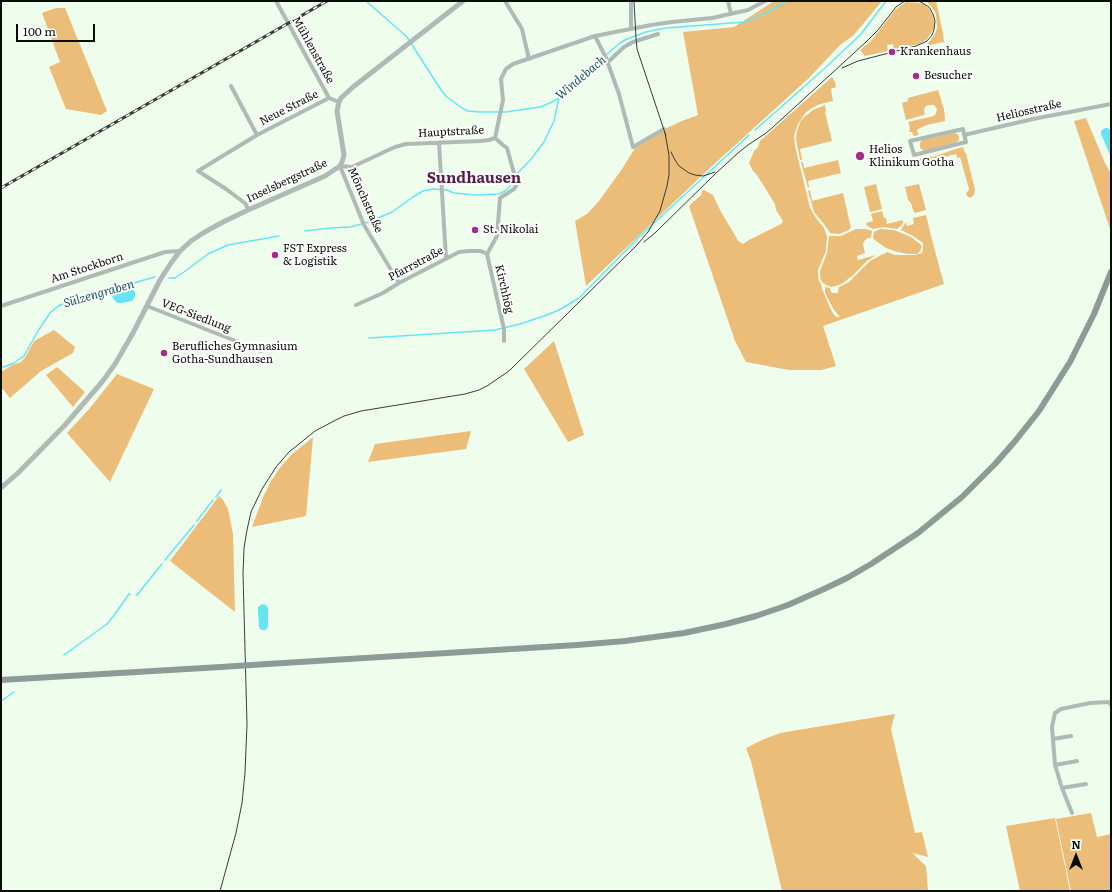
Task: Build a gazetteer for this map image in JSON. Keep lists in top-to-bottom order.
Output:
{
  "streets": {
    "street": [
      "Mühlenstraße",
      "Neue Straße",
      "Heliosstraße",
      "Hauptstraße",
      "Inselsbergstraße",
      "Mönchstraße",
      "Pfarrstraße",
      "Am Stockborn",
      "Kirchhög",
      "VEG-Siedlung"
    ]
  },
  "crossings": [
    ["Mühlenstraße", "Neue Straße"],
    ["Mühlenstraße", "Inselsbergstraße"],
    ["Neue Straße", "Inselsbergstraße"],
    ["Hauptstraße", "Inselsbergstraße"],
    ["Hauptstraße", "Mönchstraße"],
    ["Hauptstraße", "Kirchhög"],
    ["Inselsbergstraße", "Mönchstraße"],
    ["Inselsbergstraße", "Am Stockborn"],
    ["Inselsbergstraße", "VEG-Siedlung"],
    ["Mönchstraße", "Pfarrstraße"],
    ["Pfarrstraße", "Kirchhög"]
  ],
  "districts": ["Sundhausen"],
  "water": ["Windebach", "Sülzengraben"],
  "places": [
    "Krankenhaus",
    "Besucher",
    "Helios Klinikum Gotha",
    "St. Nikolai",
    "FST Express & Logistik",
    "Berufliches Gymnasium Gotha-Sundhausen"
  ],
  "scale_bar": "100 m",
  "north": "top"
}
